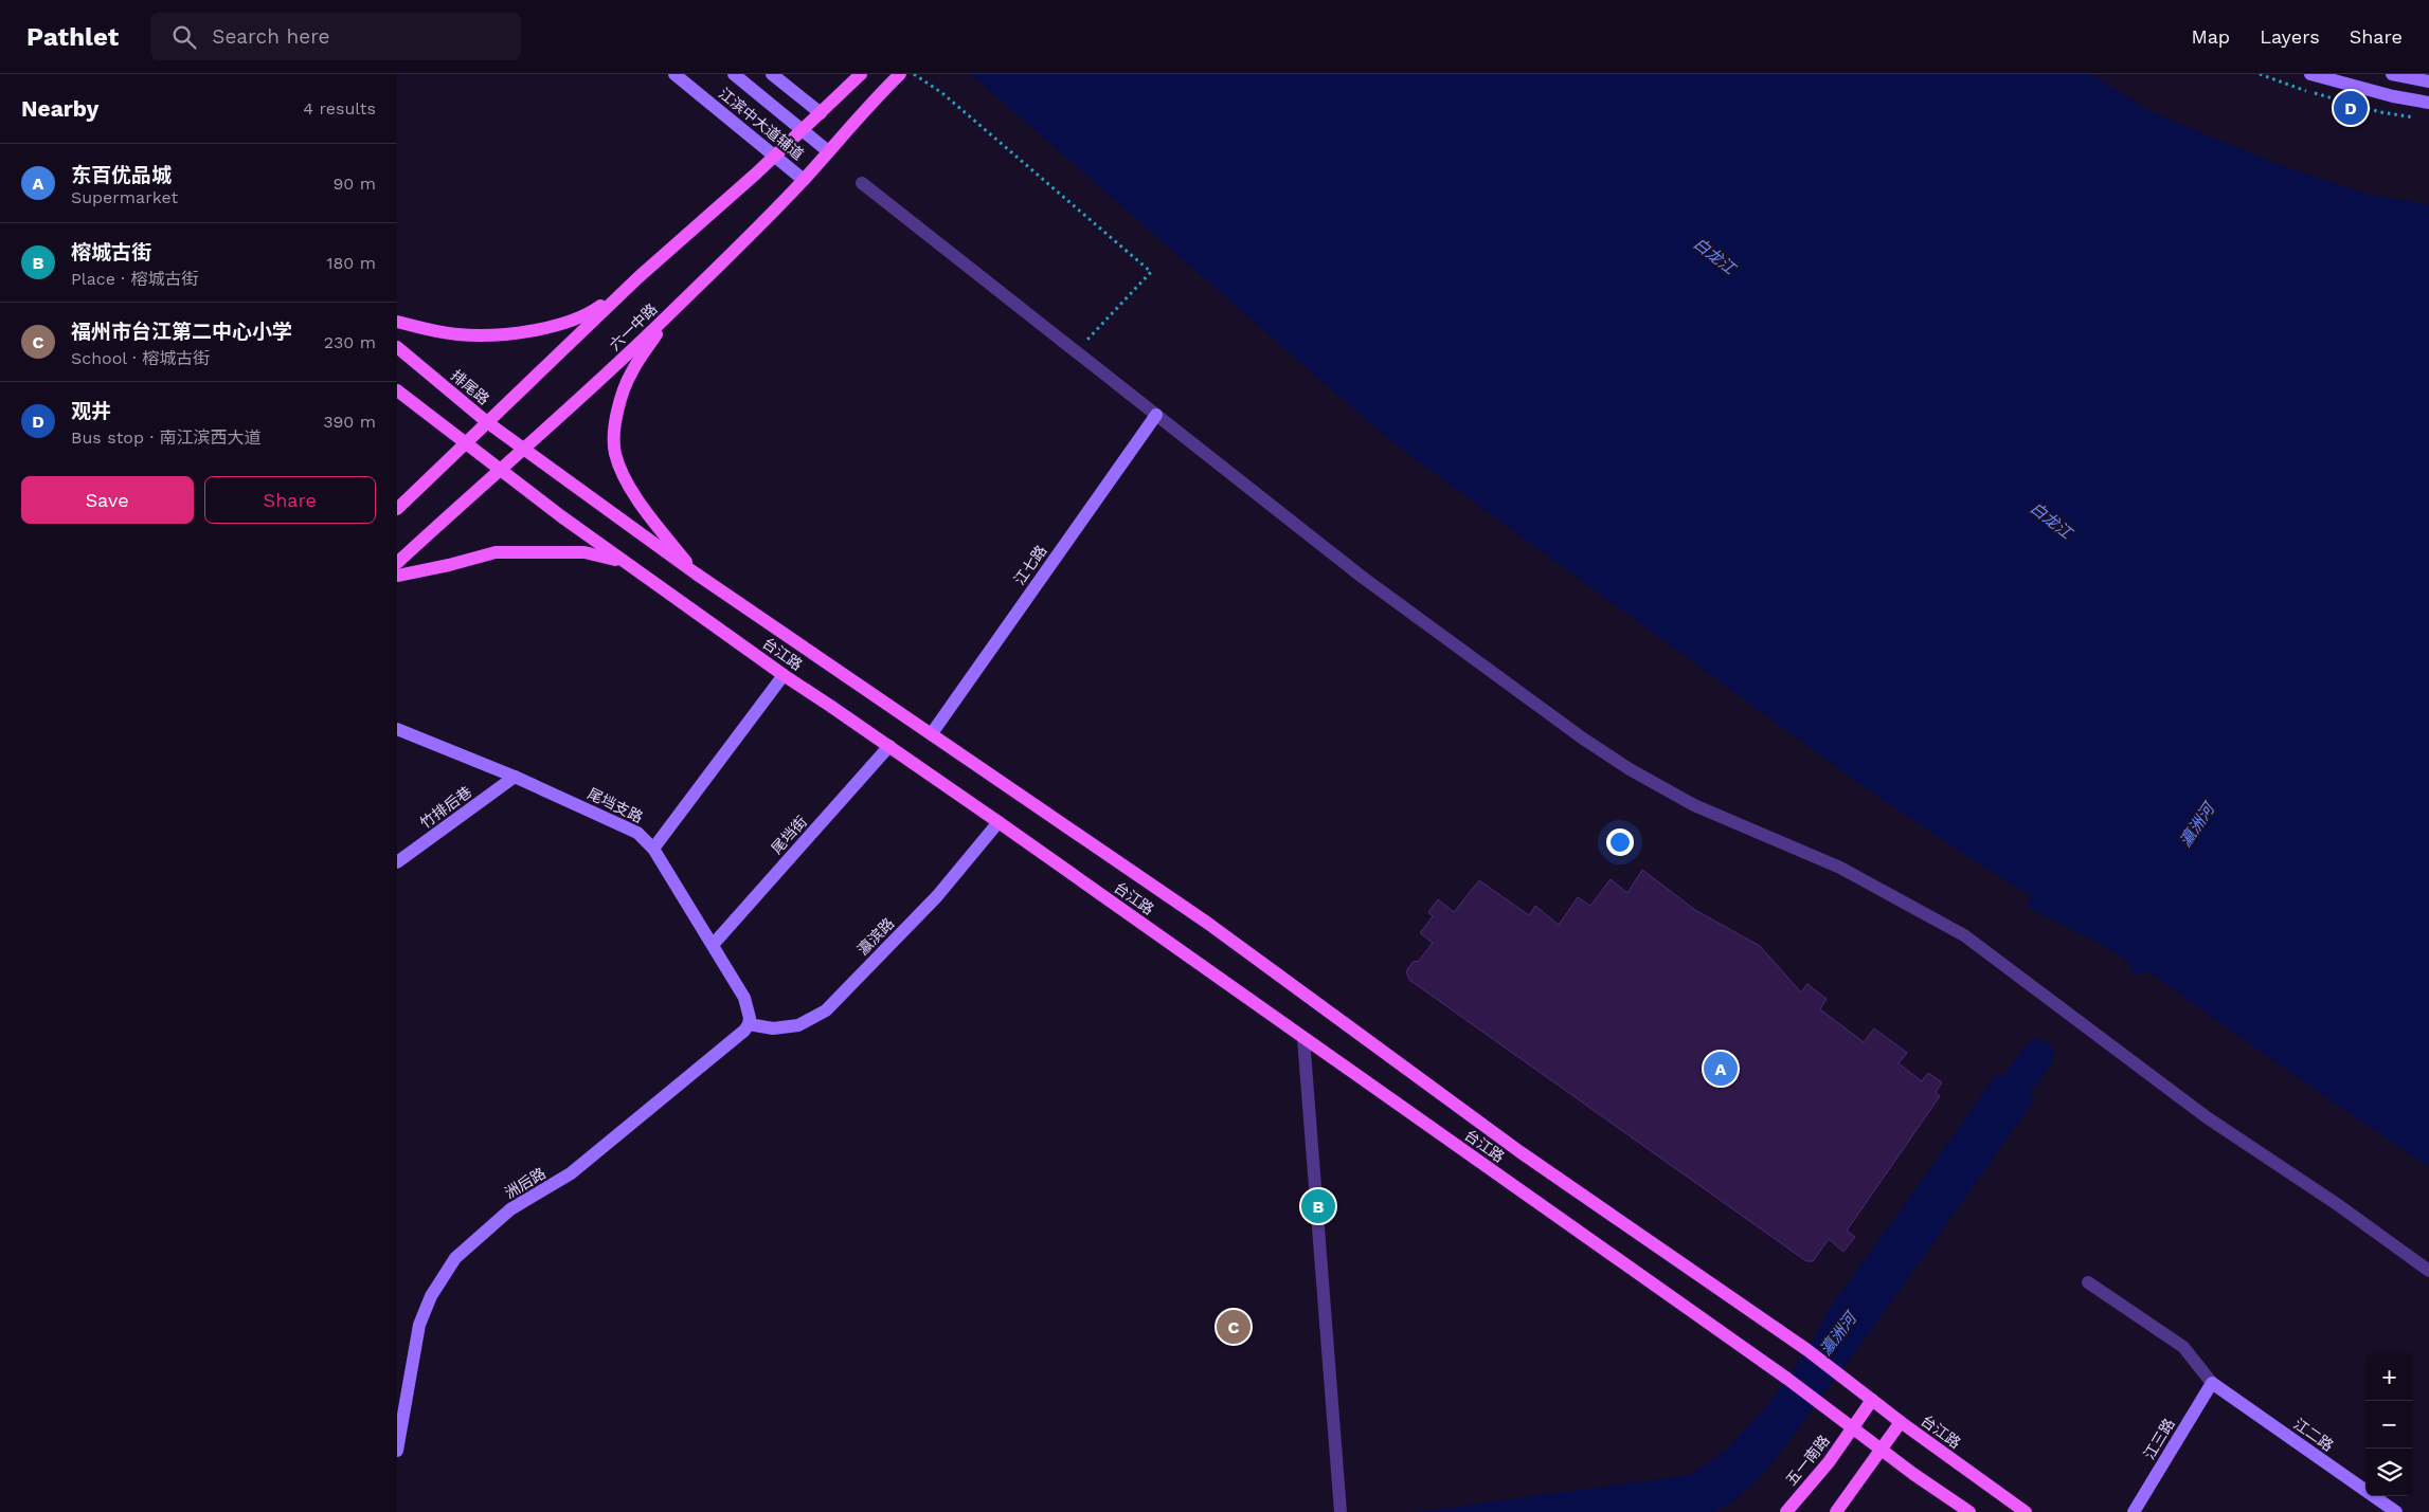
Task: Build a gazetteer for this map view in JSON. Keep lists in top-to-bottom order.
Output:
{
  "streets": {
    "main road": [
      "六一中路",
      "排尾路",
      "台江路",
      "五一南路"
    ],
    "street": [
      "江滨中大道辅道",
      "江七路",
      "尾垱支路",
      "竹排后巷",
      "尾垱街",
      "瀛滨路",
      "洲后路",
      "江二路",
      "江三路"
    ]
  },
  "crossings": [
    ["江滨中大道辅道", "六一中路"],
    ["六一中路", "排尾路"],
    ["六一中路", "台江路"],
    ["排尾路", "台江路"],
    ["江七路", "台江路"],
    ["台江路", "尾垱街"],
    ["台江路", "瀛滨路"],
    ["台江路", "五一南路"],
    ["尾垱支路", "竹排后巷"],
    ["尾垱支路", "尾垱街"],
    ["尾垱支路", "瀛滨路"],
    ["尾垱支路", "洲后路"],
    ["瀛滨路", "洲后路"],
    ["江二路", "江三路"]
  ],
  "water": ["白龙江", "瀛洲河"],
  "page": {
    "header": "Pathlet",
    "search": "Search here",
    "nav": ["Map", "Layers", "Share"],
    "heading": ["Nearby", "4 results"],
    "pins": [
      "D",
      "A",
      "B",
      "C"
    ],
    "list": [
      {
        "mark": "A",
        "name": "东百优品城",
        "note": "Supermarket",
        "value": "90 m"
      },
      {
        "mark": "B",
        "name": "榕城古街",
        "note": "Place · 榕城古街",
        "value": "180 m"
      },
      {
        "mark": "C",
        "name": "福州市台江第二中心小学",
        "note": "School · 榕城古街",
        "value": "230 m"
      },
      {
        "mark": "D",
        "name": "观井",
        "note": "Bus stop · 南江滨西大道",
        "value": "390 m"
      }
    ],
    "buttons": ["Save", "Share"],
    "map_buttons": ["+", "−"]
  }
}
